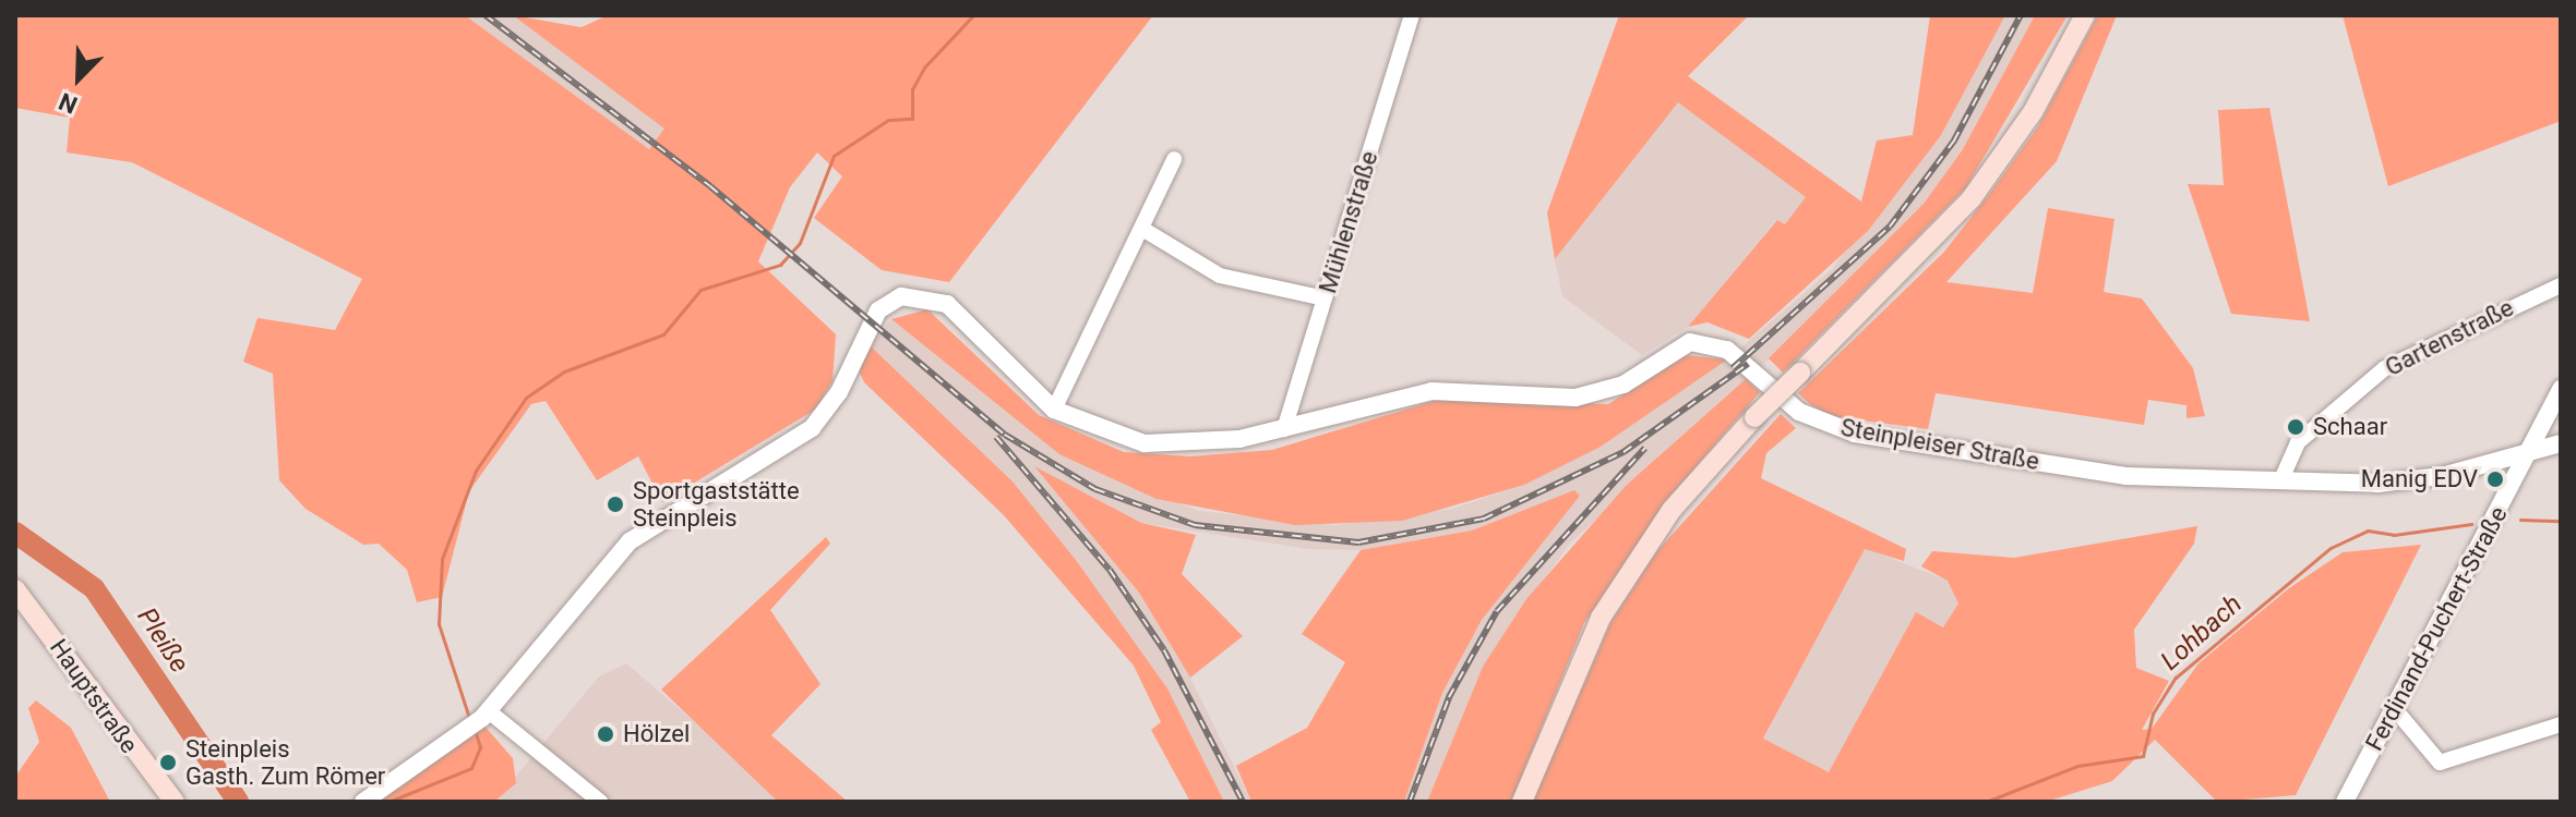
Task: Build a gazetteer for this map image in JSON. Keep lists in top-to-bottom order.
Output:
{
  "streets": {
    "main road": ["Hauptstraße"],
    "street": [
      "Mühlenstraße",
      "Gartenstraße",
      "Steinpleiser Straße",
      "Ferdinand-Puchert-Straße"
    ]
  },
  "crossings": [
    ["Mühlenstraße", "Steinpleiser Straße"],
    ["Gartenstraße", "Steinpleiser Straße"],
    ["Steinpleiser Straße", "Ferdinand-Puchert-Straße"]
  ],
  "water": ["Lohbach", "Pleiße"],
  "places": [
    "Schaar",
    "Manig EDV",
    "Sportgaststätte Steinpleis",
    "Hölzel",
    "Steinpleis Gasth. Zum Römer"
  ],
  "north": "bottom left"
}
